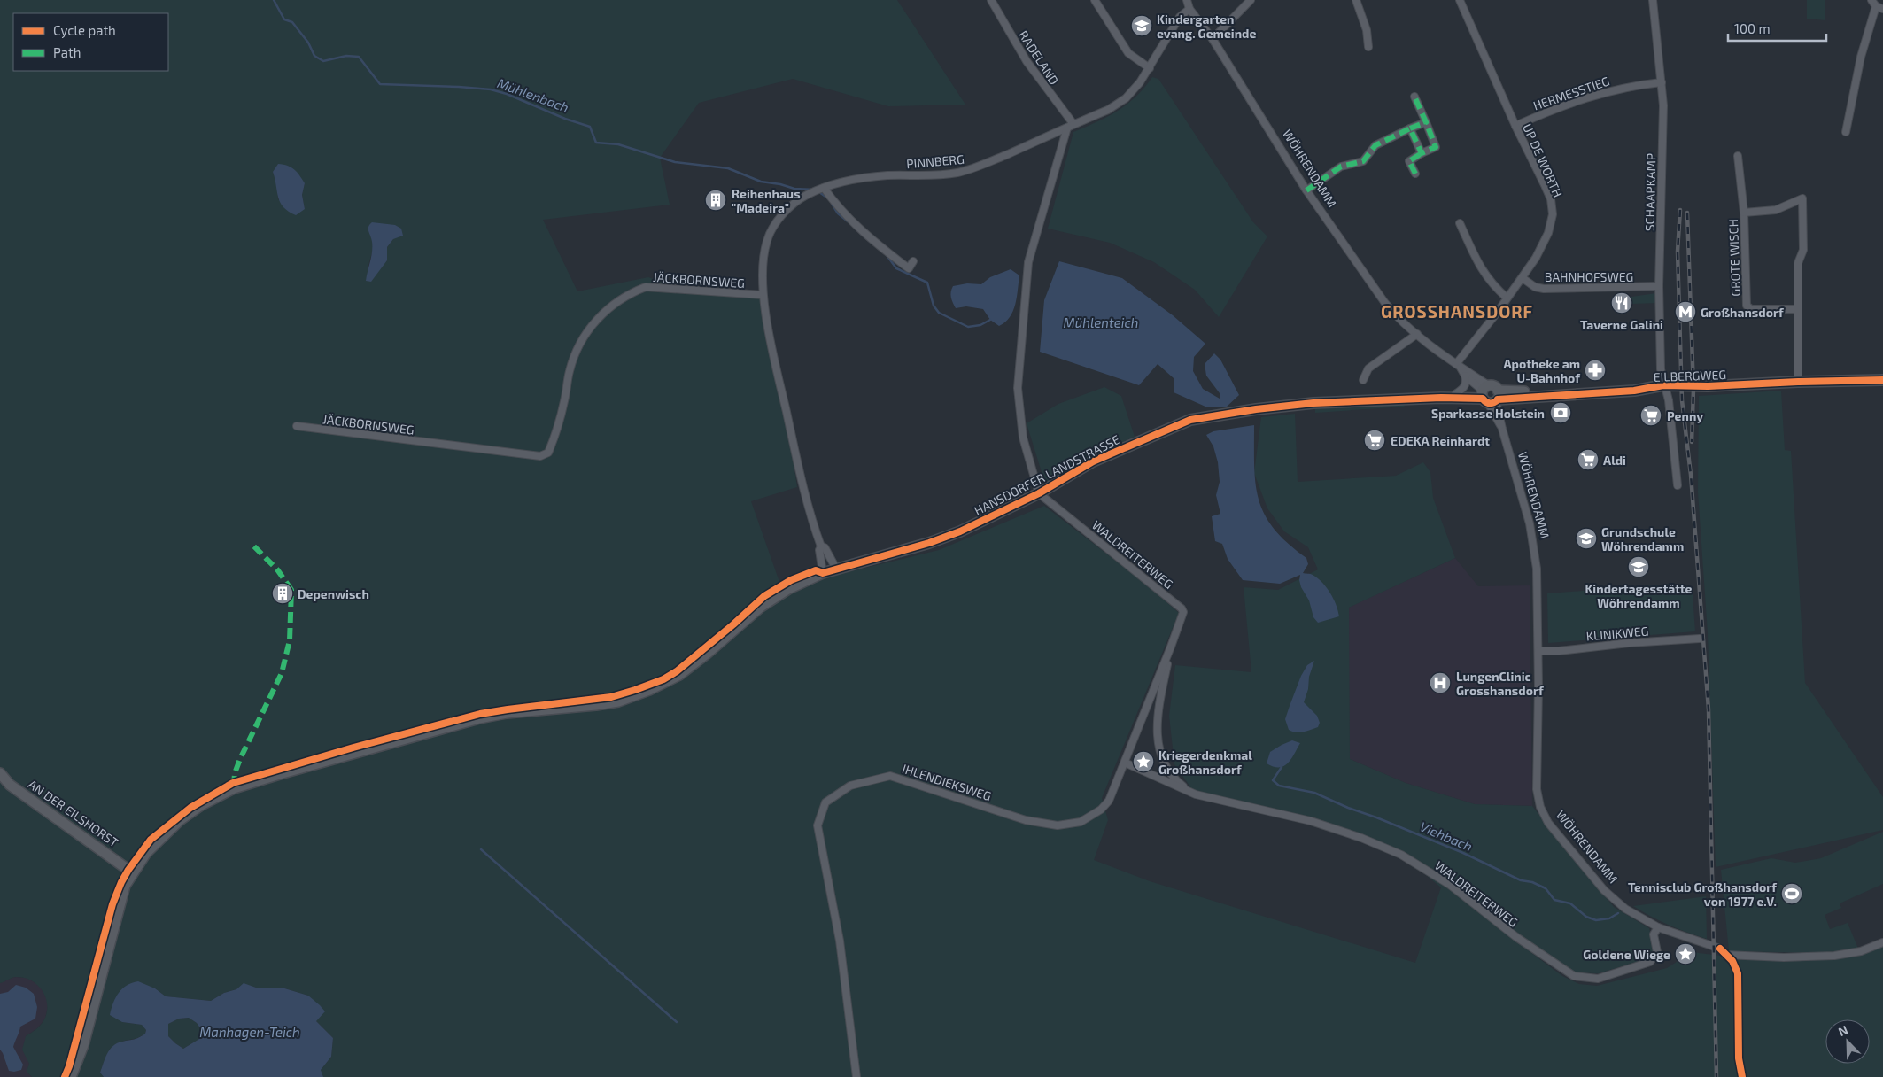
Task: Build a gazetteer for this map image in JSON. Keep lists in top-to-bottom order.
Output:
{
  "streets": {
    "main road": ["EILBERGWEG", "HANSDORFER LANDSTRASSE", "AN DER EILSHORST"],
    "street": [
      "RADELAND",
      "HERMESSTIEG",
      "UP DE WORTH",
      "PINNBERG",
      "WÖHRENDAMM",
      "SCHAAPKAMP",
      "GROTE WISCH",
      "BAHNHOFSWEG",
      "JÄCKBORNSWEG",
      "WALDREITERWEG",
      "KLINIKWEG",
      "IHLENDIEKSWEG"
    ]
  },
  "crossings": [
    ["RADELAND", "PINNBERG"],
    ["HERMESSTIEG", "UP DE WORTH"],
    ["HERMESSTIEG", "SCHAAPKAMP"],
    ["UP DE WORTH", "WÖHRENDAMM"],
    ["UP DE WORTH", "BAHNHOFSWEG"],
    ["PINNBERG", "WÖHRENDAMM"],
    ["PINNBERG", "JÄCKBORNSWEG"],
    ["WÖHRENDAMM", "EILBERGWEG"],
    ["WÖHRENDAMM", "HANSDORFER LANDSTRASSE"],
    ["WÖHRENDAMM", "WALDREITERWEG"],
    ["WÖHRENDAMM", "KLINIKWEG"],
    ["SCHAAPKAMP", "BAHNHOFSWEG"],
    ["SCHAAPKAMP", "EILBERGWEG"],
    ["EILBERGWEG", "HANSDORFER LANDSTRASSE"],
    ["HANSDORFER LANDSTRASSE", "WALDREITERWEG"],
    ["HANSDORFER LANDSTRASSE", "AN DER EILSHORST"],
    ["WALDREITERWEG", "IHLENDIEKSWEG"]
  ],
  "districts": ["GROSSHANSDORF"],
  "water": [
    "Mühlenbach",
    "Mühlenteich",
    "Viehbach",
    "Manhagen-Teich"
  ],
  "places": {
    "school or university": ["Kindergarten evang. Gemeinde", "Grundschule Wöhrendamm", "Kindertagesstätte Wöhrendamm"],
    "building": ["Reihenhaus \"Madeira\"", "Depenwisch"],
    "restaurant": ["Taverne Galini"],
    "metro station": ["Großhansdorf"],
    "pharmacy": ["Apotheke am U-Bahnhof"],
    "bank": ["Sparkasse Holstein"],
    "supermarket": ["Penny", "EDEKA Reinhardt", "Aldi"],
    "hospital": ["LungenClinic Grosshansdorf"],
    "place": ["Kriegerdenkmal Großhansdorf", "Goldene Wiege"],
    "sports": ["Tennisclub Großhansdorf von 1977 e.V."]
  },
  "legend": ["Cycle path", "Path"],
  "scale_bar": "100 m",
  "north": "top left"
}
